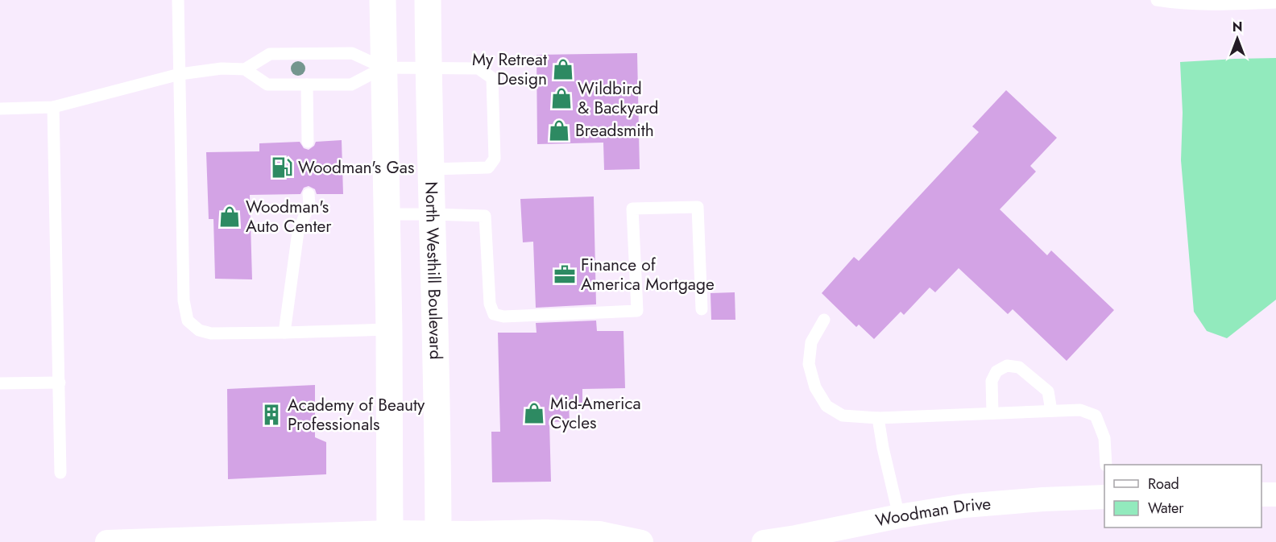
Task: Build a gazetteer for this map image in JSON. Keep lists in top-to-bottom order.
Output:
{
  "streets": {
    "street": ["North Westhill Boulevard", "Woodman Drive"]
  },
  "places": {
    "shop": [
      "My Retreat Design",
      "Wildbird & Backyard",
      "Breadsmith",
      "Woodman's Auto Center",
      "Mid-America Cycles"
    ],
    "fuel station": ["Woodman's Gas"],
    "office": ["Finance of America Mortgage"],
    "building": ["Academy of Beauty Professionals"]
  },
  "legend": ["Road", "Water"],
  "north": "top"
}
